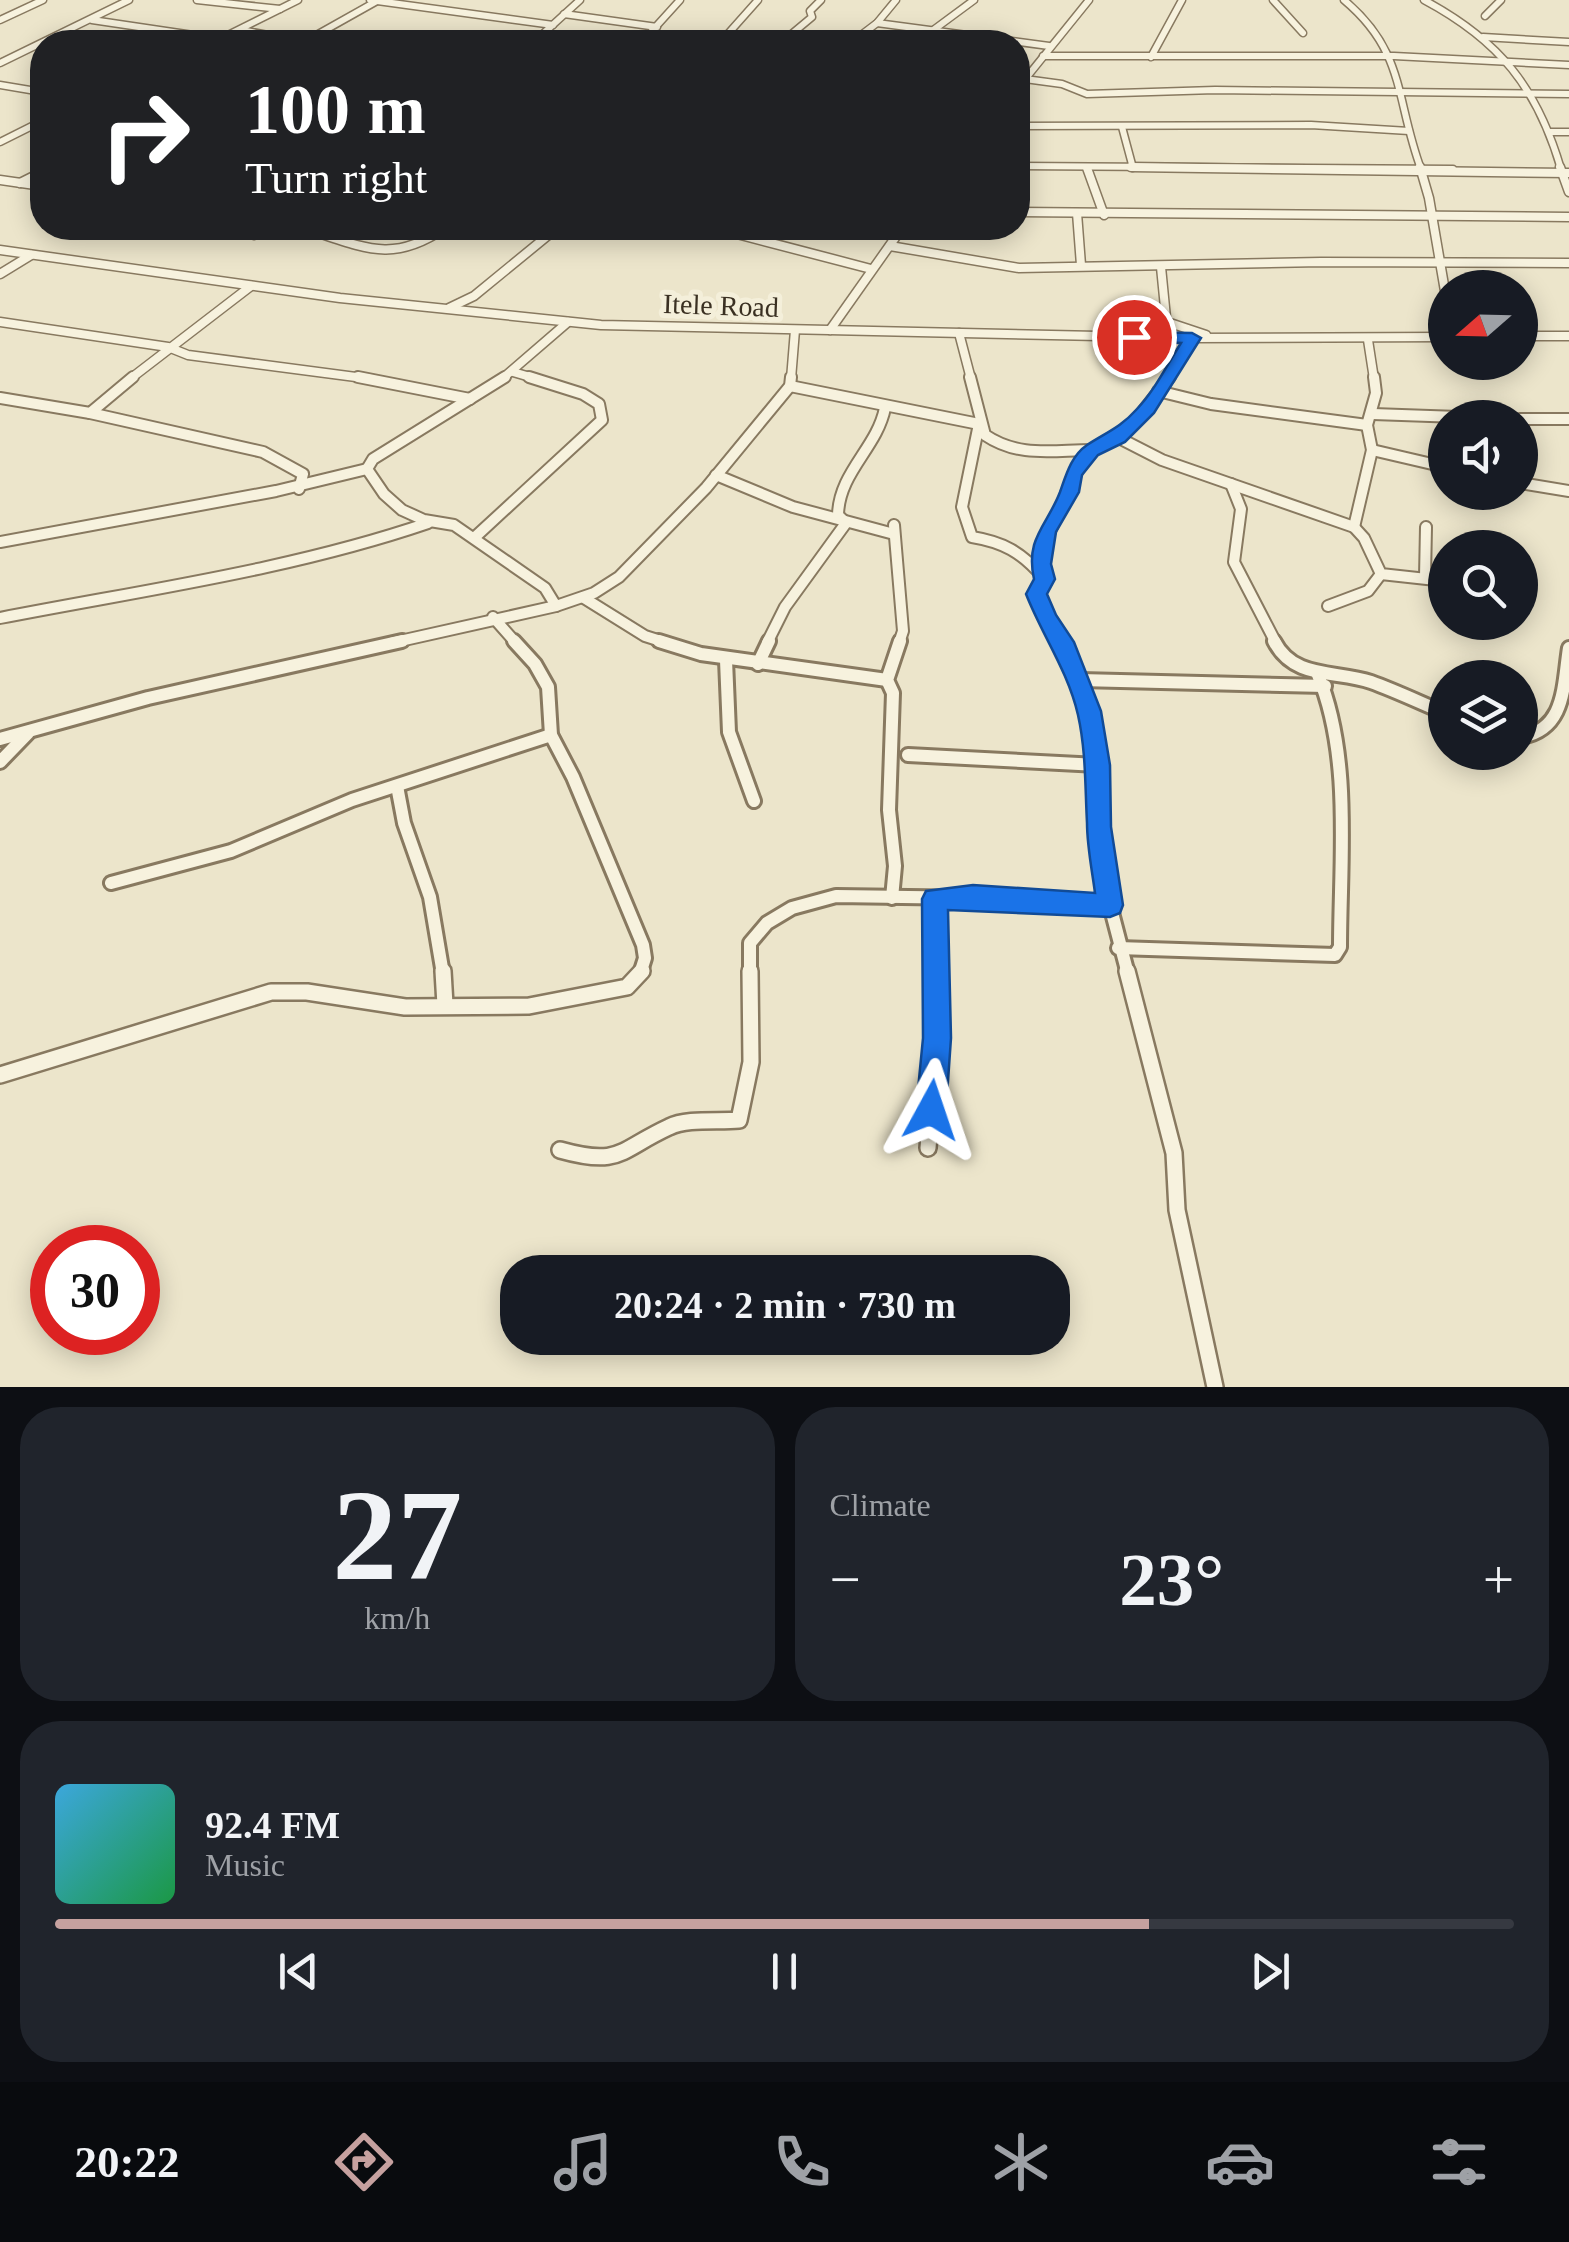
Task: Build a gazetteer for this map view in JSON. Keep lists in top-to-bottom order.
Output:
{
  "streets": {
    "street": ["Itele Road"]
  },
  "north": "left",
  "page": {
    "turn": ["100 m", "Turn right"],
    "limit": "30",
    "trip": "20:24 · 2 min · 730 m",
    "tile": [
      ["27", "km/h"],
      "Climate"
    ],
    "heat": ["−", "23°", "+"],
    "song": ["92.4 FM", "Music"],
    "tabs": "20:22"
  }
}
